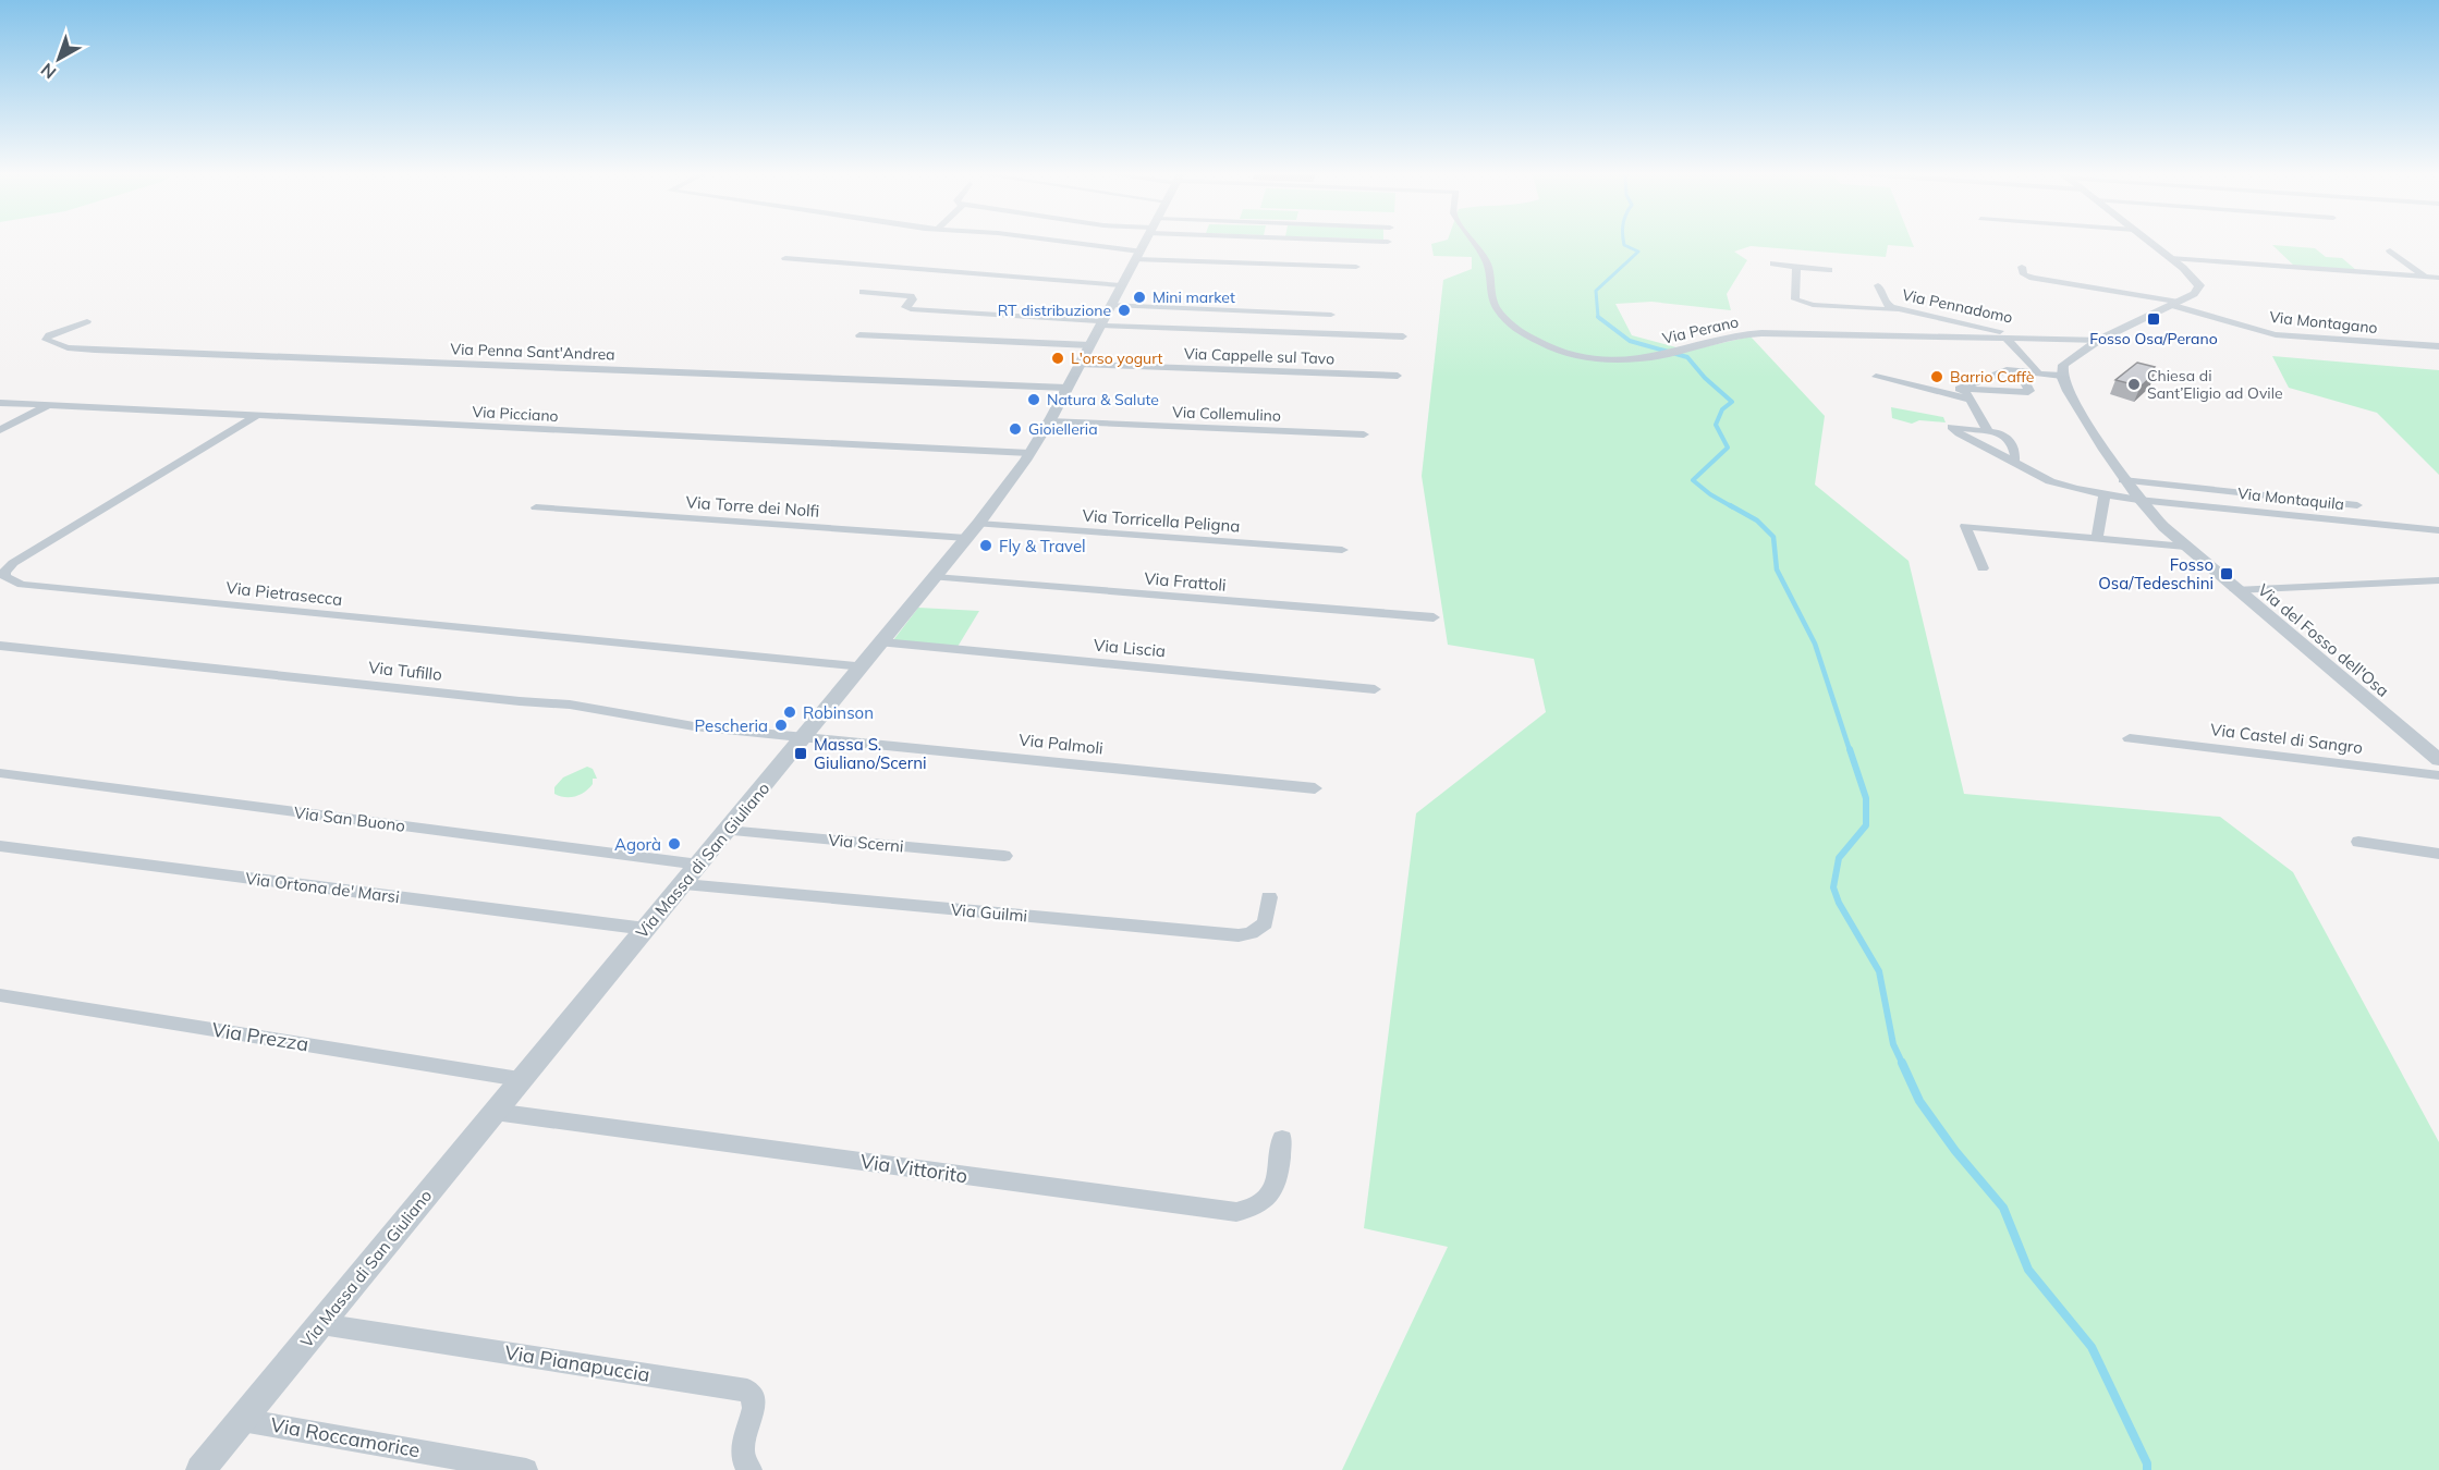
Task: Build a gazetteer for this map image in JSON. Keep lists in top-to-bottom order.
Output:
{
  "streets": {
    "street": [
      "Via Pennadomo",
      "Via Montagano",
      "Via Perano",
      "Via Penna Sant'Andrea",
      "Via Cappelle sul Tavo",
      "Via Picciano",
      "Via Collemulino",
      "Via Montaquila",
      "Via Torre dei Nolfi",
      "Via Torricella Peligna",
      "Via Frattoli",
      "Via Pietrasecca",
      "Via del Fosso dell'Osa",
      "Via Liscia",
      "Via Tufillo",
      "Via Castel di Sangro",
      "Via Palmoli",
      "Via San Buono",
      "Via Scerni",
      "Via Massa di San Giuliano",
      "Via Ortona de' Marsi",
      "Via Guilmi",
      "Via Prezza",
      "Via Vittorito",
      "Via Pianapuccia",
      "Via Roccamorice"
    ]
  },
  "crossings": [
    ["Via Pennadomo", "Via Perano"],
    ["Via Penna Sant'Andrea", "Via Massa di San Giuliano"],
    ["Via Cappelle sul Tavo", "Via Massa di San Giuliano"],
    ["Via Picciano", "Via Pietrasecca"],
    ["Via Picciano", "Via Massa di San Giuliano"],
    ["Via Collemulino", "Via Massa di San Giuliano"],
    ["Via Montaquila", "Via del Fosso dell'Osa"],
    ["Via Torre dei Nolfi", "Via Massa di San Giuliano"],
    ["Via Torricella Peligna", "Via Massa di San Giuliano"],
    ["Via Frattoli", "Via Massa di San Giuliano"],
    ["Via Pietrasecca", "Via Massa di San Giuliano"],
    ["Via Liscia", "Via Massa di San Giuliano"],
    ["Via Tufillo", "Via Palmoli"],
    ["Via Tufillo", "Via Massa di San Giuliano"],
    ["Via Palmoli", "Via Massa di San Giuliano"],
    ["Via San Buono", "Via Massa di San Giuliano"],
    ["Via Scerni", "Via Massa di San Giuliano"],
    ["Via Massa di San Giuliano", "Via Ortona de' Marsi"],
    ["Via Massa di San Giuliano", "Via Guilmi"],
    ["Via Massa di San Giuliano", "Via Prezza"],
    ["Via Massa di San Giuliano", "Via Vittorito"],
    ["Via Massa di San Giuliano", "Via Pianapuccia"],
    ["Via Massa di San Giuliano", "Via Roccamorice"]
  ],
  "places": {
    "other": [
      "Mini market",
      "RT distribuzione",
      "L'orso yogurt",
      "Barrio Caffè",
      "Chiesa di Sant’Eligio ad Ovile",
      "Natura & Salute",
      "Gioielleria",
      "Fly & Travel",
      "Robinson",
      "Pescheria",
      "Agorà"
    ],
    "transit": ["Fosso Osa/Perano", "Fosso Osa/Tedeschini", "Massa S. Giuliano/Scerni"]
  },
  "north": "bottom left"
}
